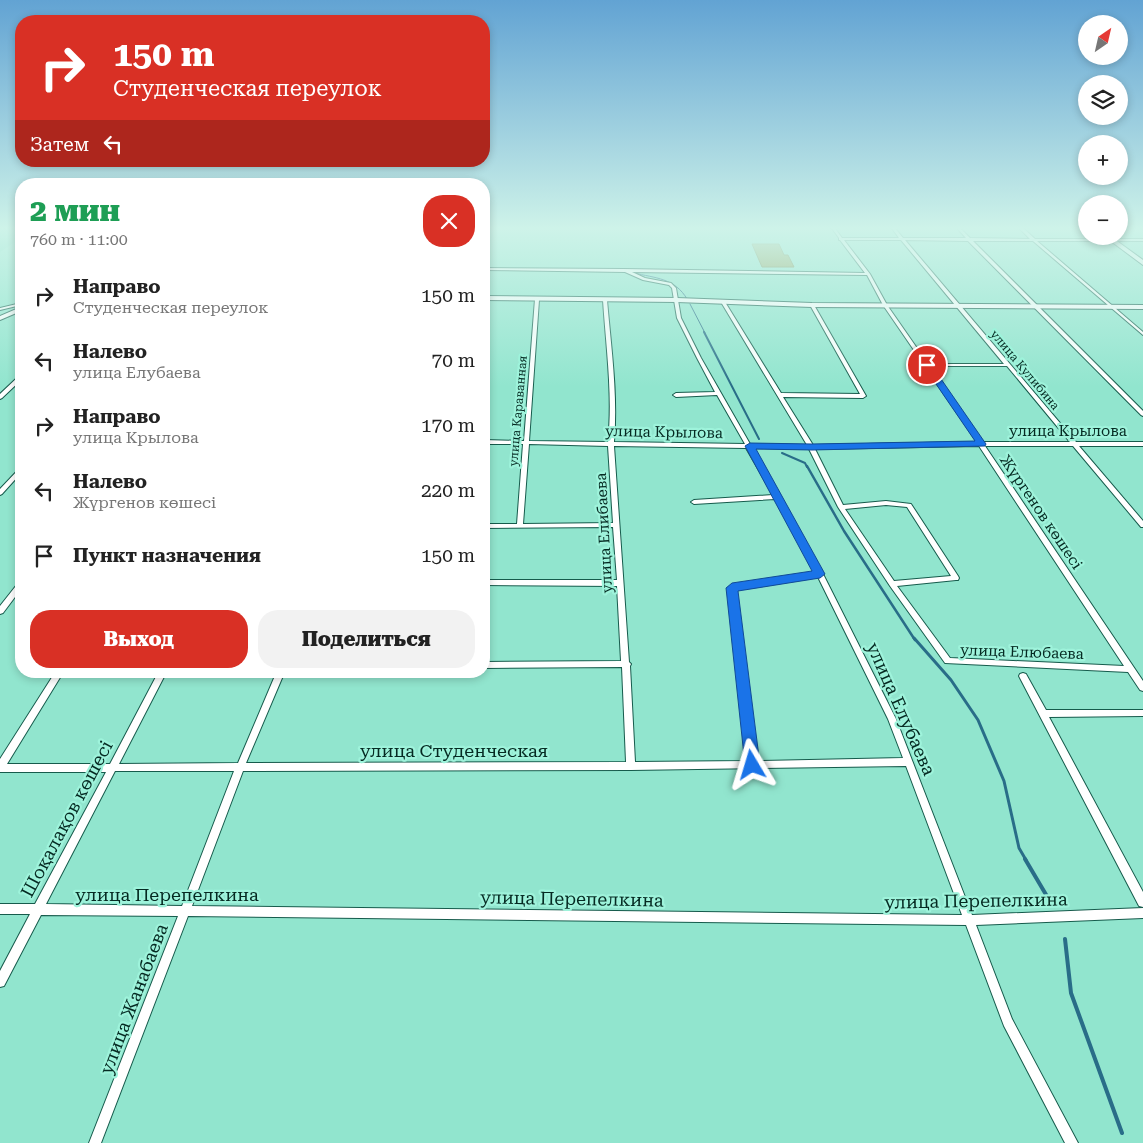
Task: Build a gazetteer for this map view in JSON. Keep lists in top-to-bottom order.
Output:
{
  "streets": {
    "street": [
      "улица Кулибина",
      "улица Караванная",
      "улица Крылова",
      "Жүргенов көшесі",
      "улица Елибаева",
      "улица Елюбаева",
      "улица Елубаева",
      "улица Студенческая",
      "Шоқалақов көшесі",
      "улица Перепелкина",
      "улица Жанабаева"
    ]
  },
  "crossings": [
    ["улица Кулибина", "улица Крылова"],
    ["улица Караванная", "улица Крылова"],
    ["улица Крылова", "Жүргенов көшесі"],
    ["улица Крылова", "улица Елибаева"],
    ["улица Крылова", "улица Елюбаева"],
    ["улица Крылова", "улица Елубаева"],
    ["Жүргенов көшесі", "улица Елюбаева"],
    ["улица Елибаева", "улица Студенческая"],
    ["улица Елубаева", "улица Студенческая"],
    ["улица Елубаева", "улица Перепелкина"],
    ["улица Студенческая", "Шоқалақов көшесі"],
    ["улица Студенческая", "улица Жанабаева"],
    ["Шоқалақов көшесі", "улица Перепелкина"],
    ["улица Перепелкина", "улица Жанабаева"]
  ],
  "north": "top right",
  "page": {
    "map_buttons": ["+", "−"],
    "turn": ["150 m", "Студенческая переулок"],
    "then": "Затем",
    "heading": ["2 мин", "760 m · 11:00"],
    "list": [
      {
        "name": "Направо",
        "note": "Студенческая переулок",
        "value": "150 m"
      },
      {
        "name": "Налево",
        "note": "улица Елубаева",
        "value": "70 m"
      },
      {
        "name": "Направо",
        "note": "улица Крылова",
        "value": "170 m"
      },
      {
        "name": "Налево",
        "note": "Жүргенов көшесі",
        "value": "220 m"
      },
      {
        "name": "Пункт назначения",
        "value": "150 m"
      }
    ],
    "buttons": ["Выход", "Поделиться"]
  }
}
